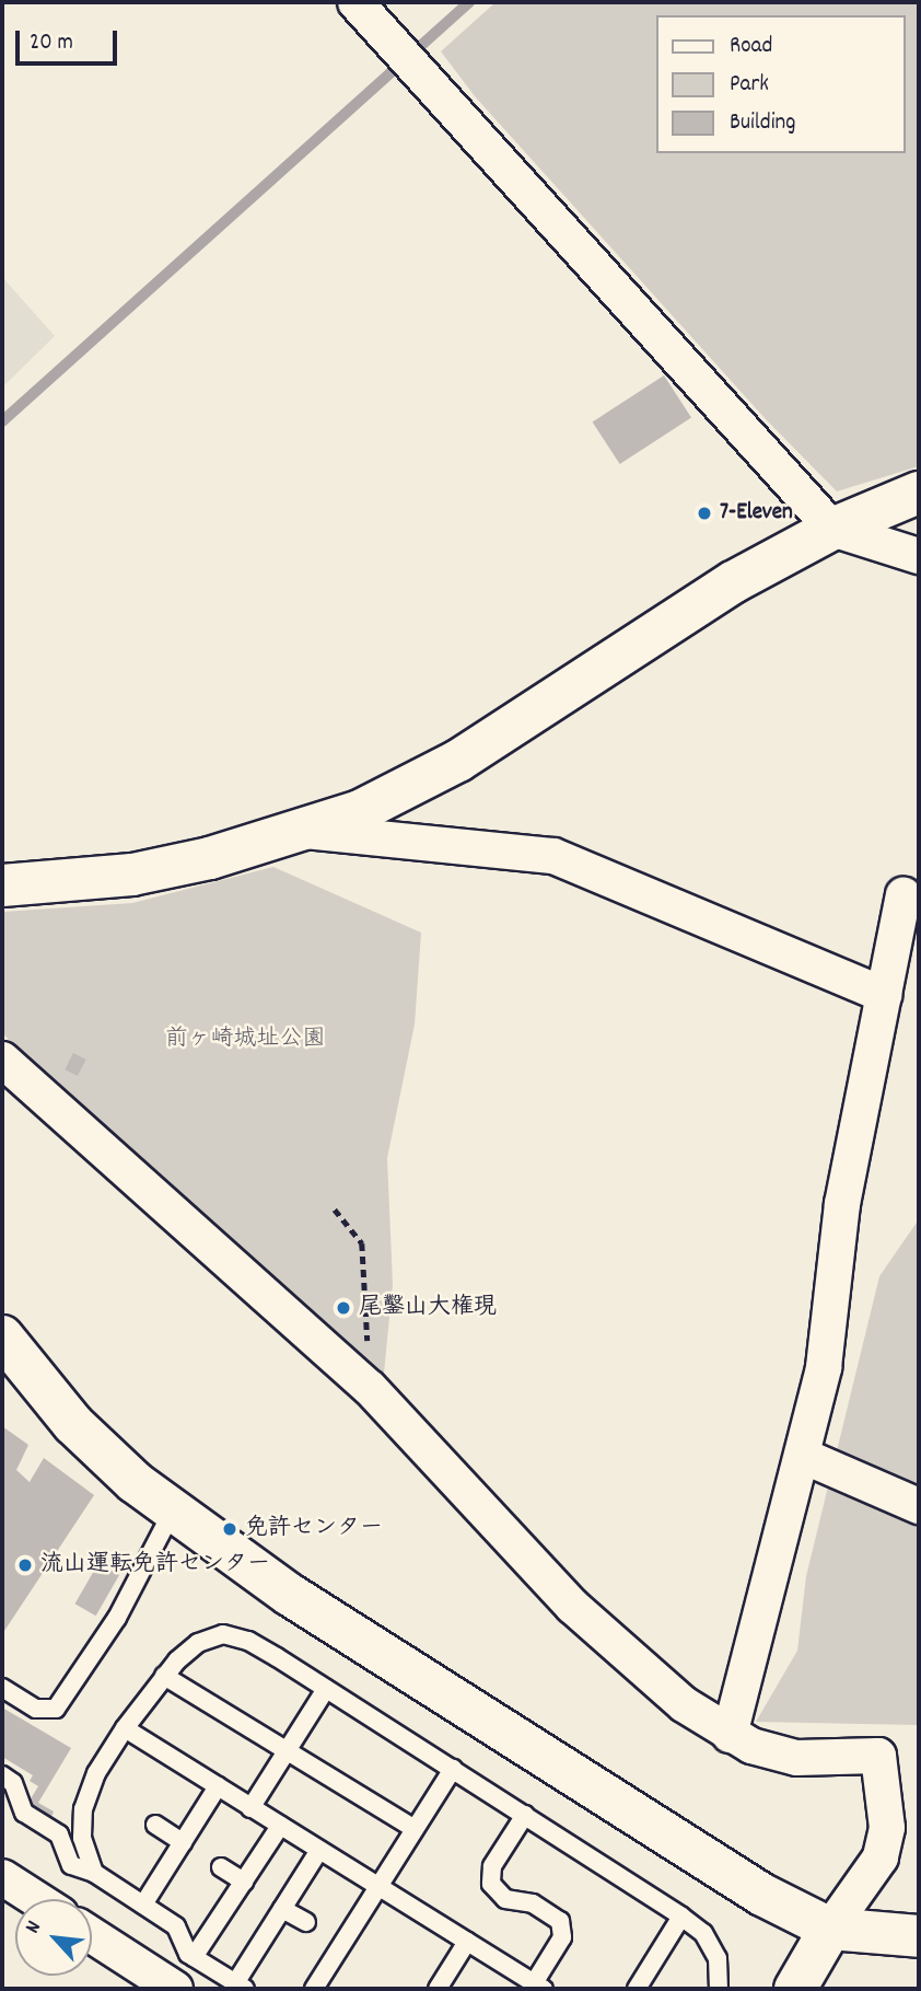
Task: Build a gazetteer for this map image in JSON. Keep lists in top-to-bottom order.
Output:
{
  "parks": ["前ヶ崎城址公園"],
  "places": [
    "7-Eleven",
    "尾鑿山大権現",
    "免許センター",
    "流山運転免許センター"
  ],
  "legend": ["Road", "Park", "Building"],
  "scale_bar": "20 m",
  "north": "top left"
}
